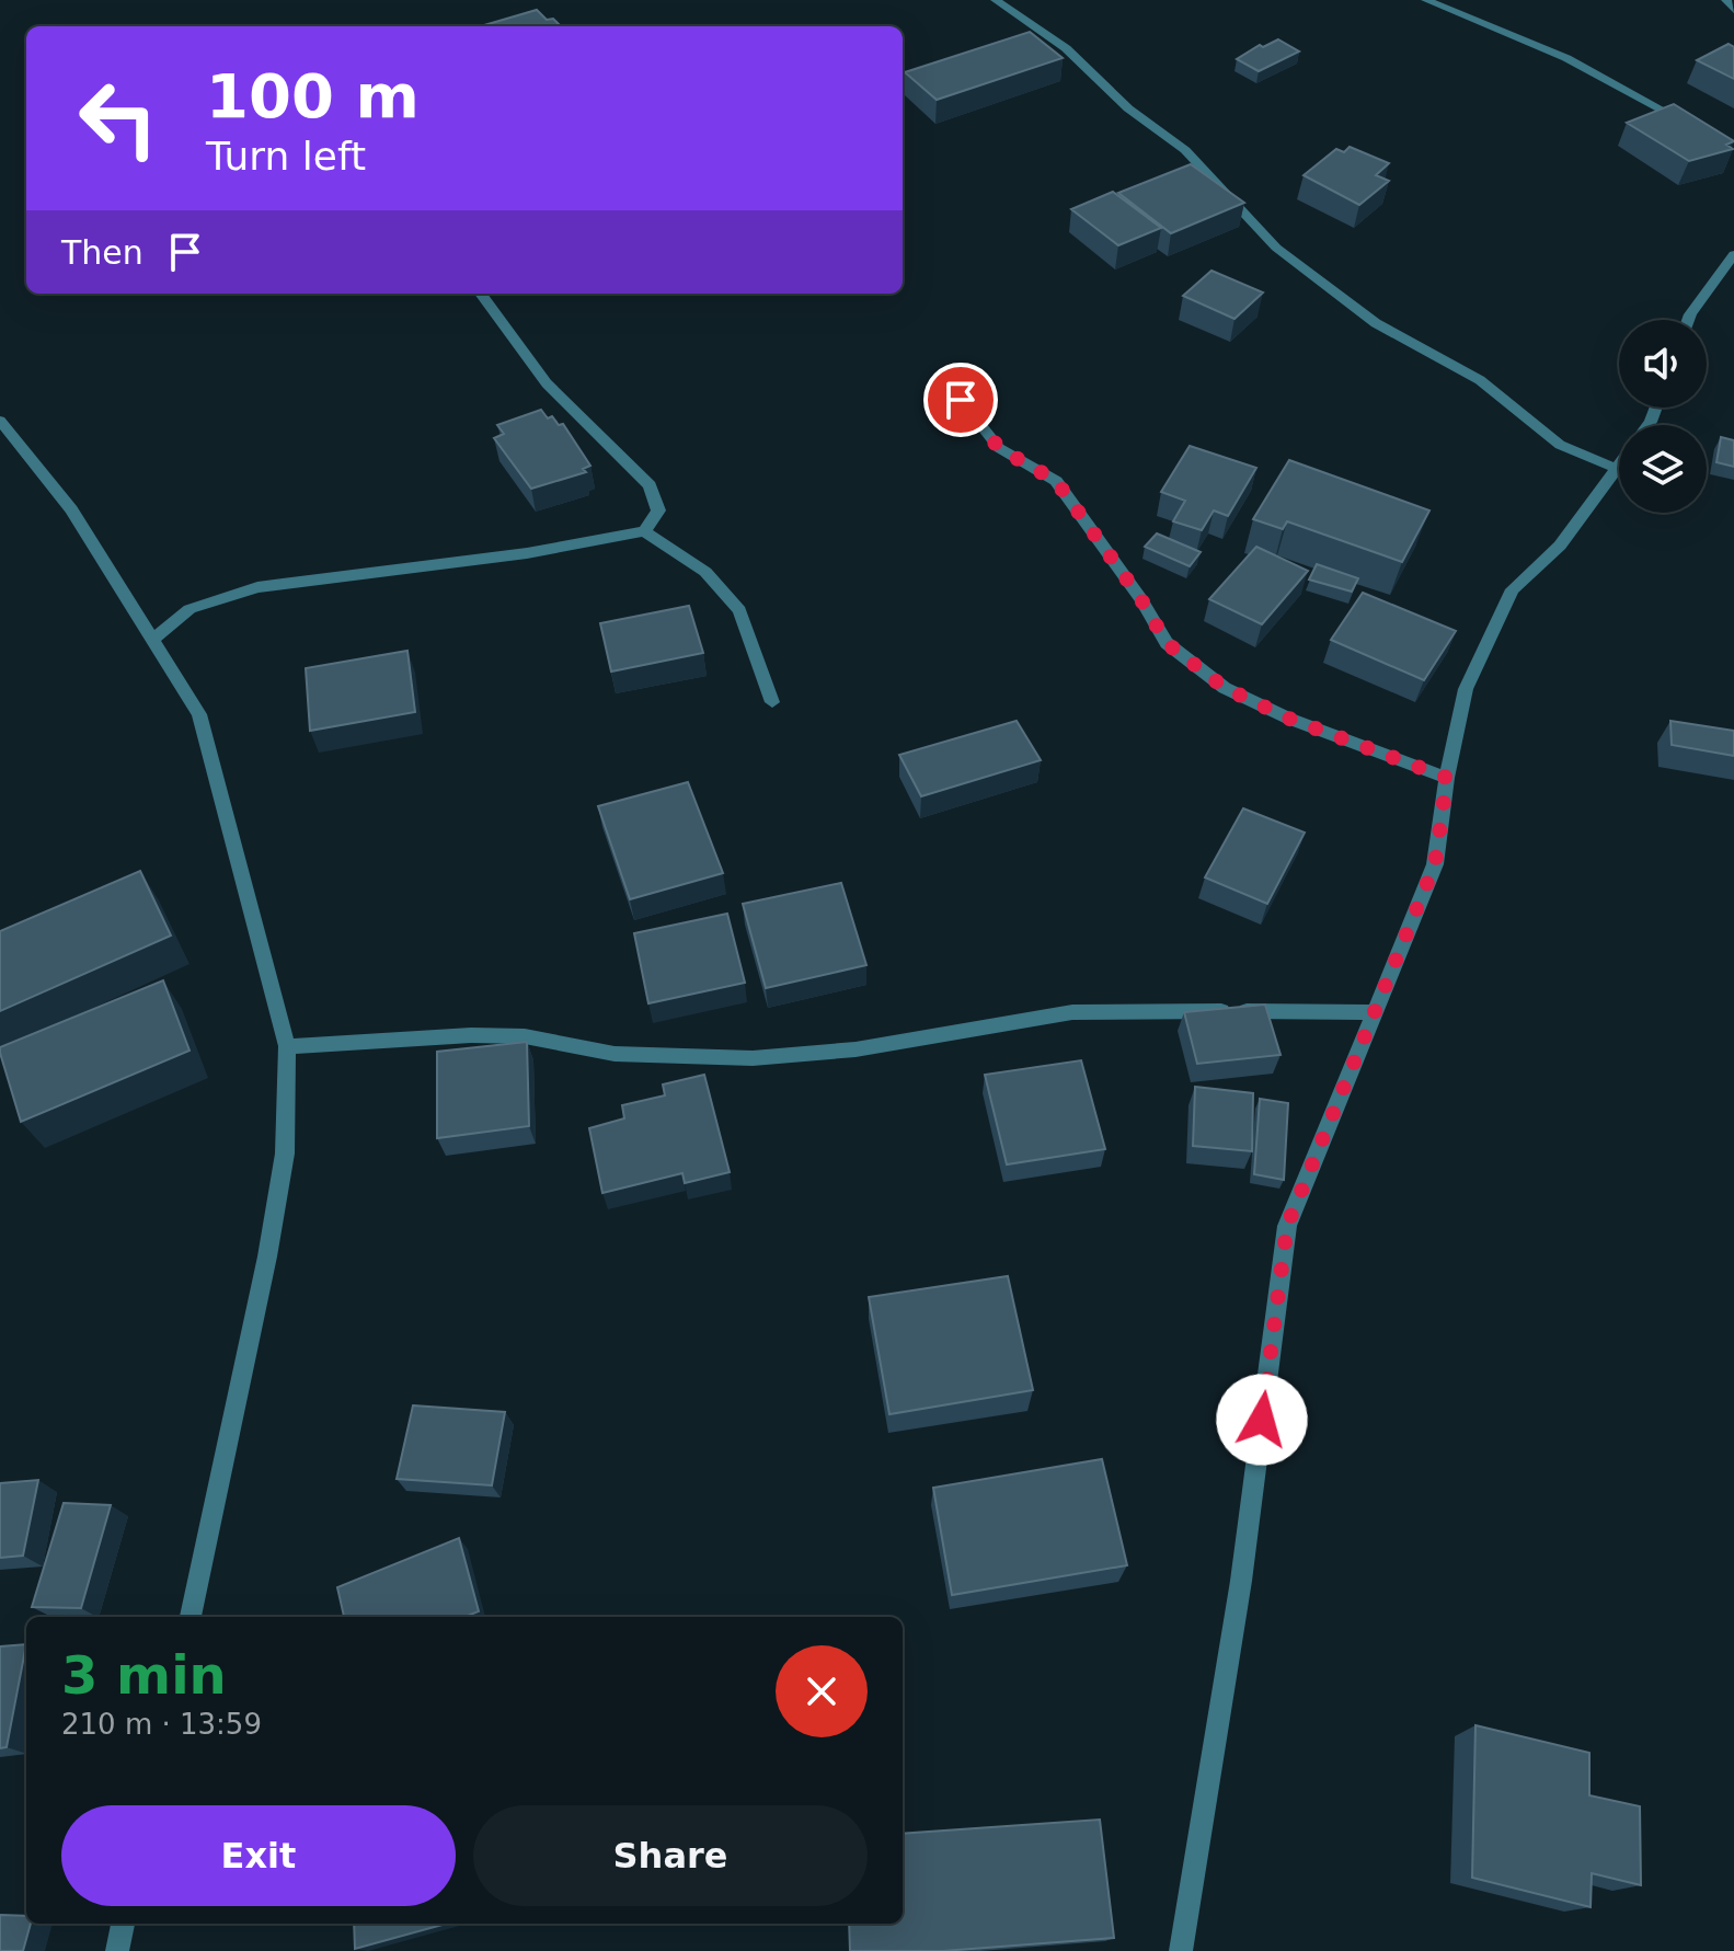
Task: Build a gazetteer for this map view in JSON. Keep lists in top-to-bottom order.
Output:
{
  "page": {
    "turn": ["100 m", "Turn left"],
    "then": "Then",
    "heading": ["3 min", "210 m · 13:59"],
    "buttons": ["Exit", "Share"]
  }
}
